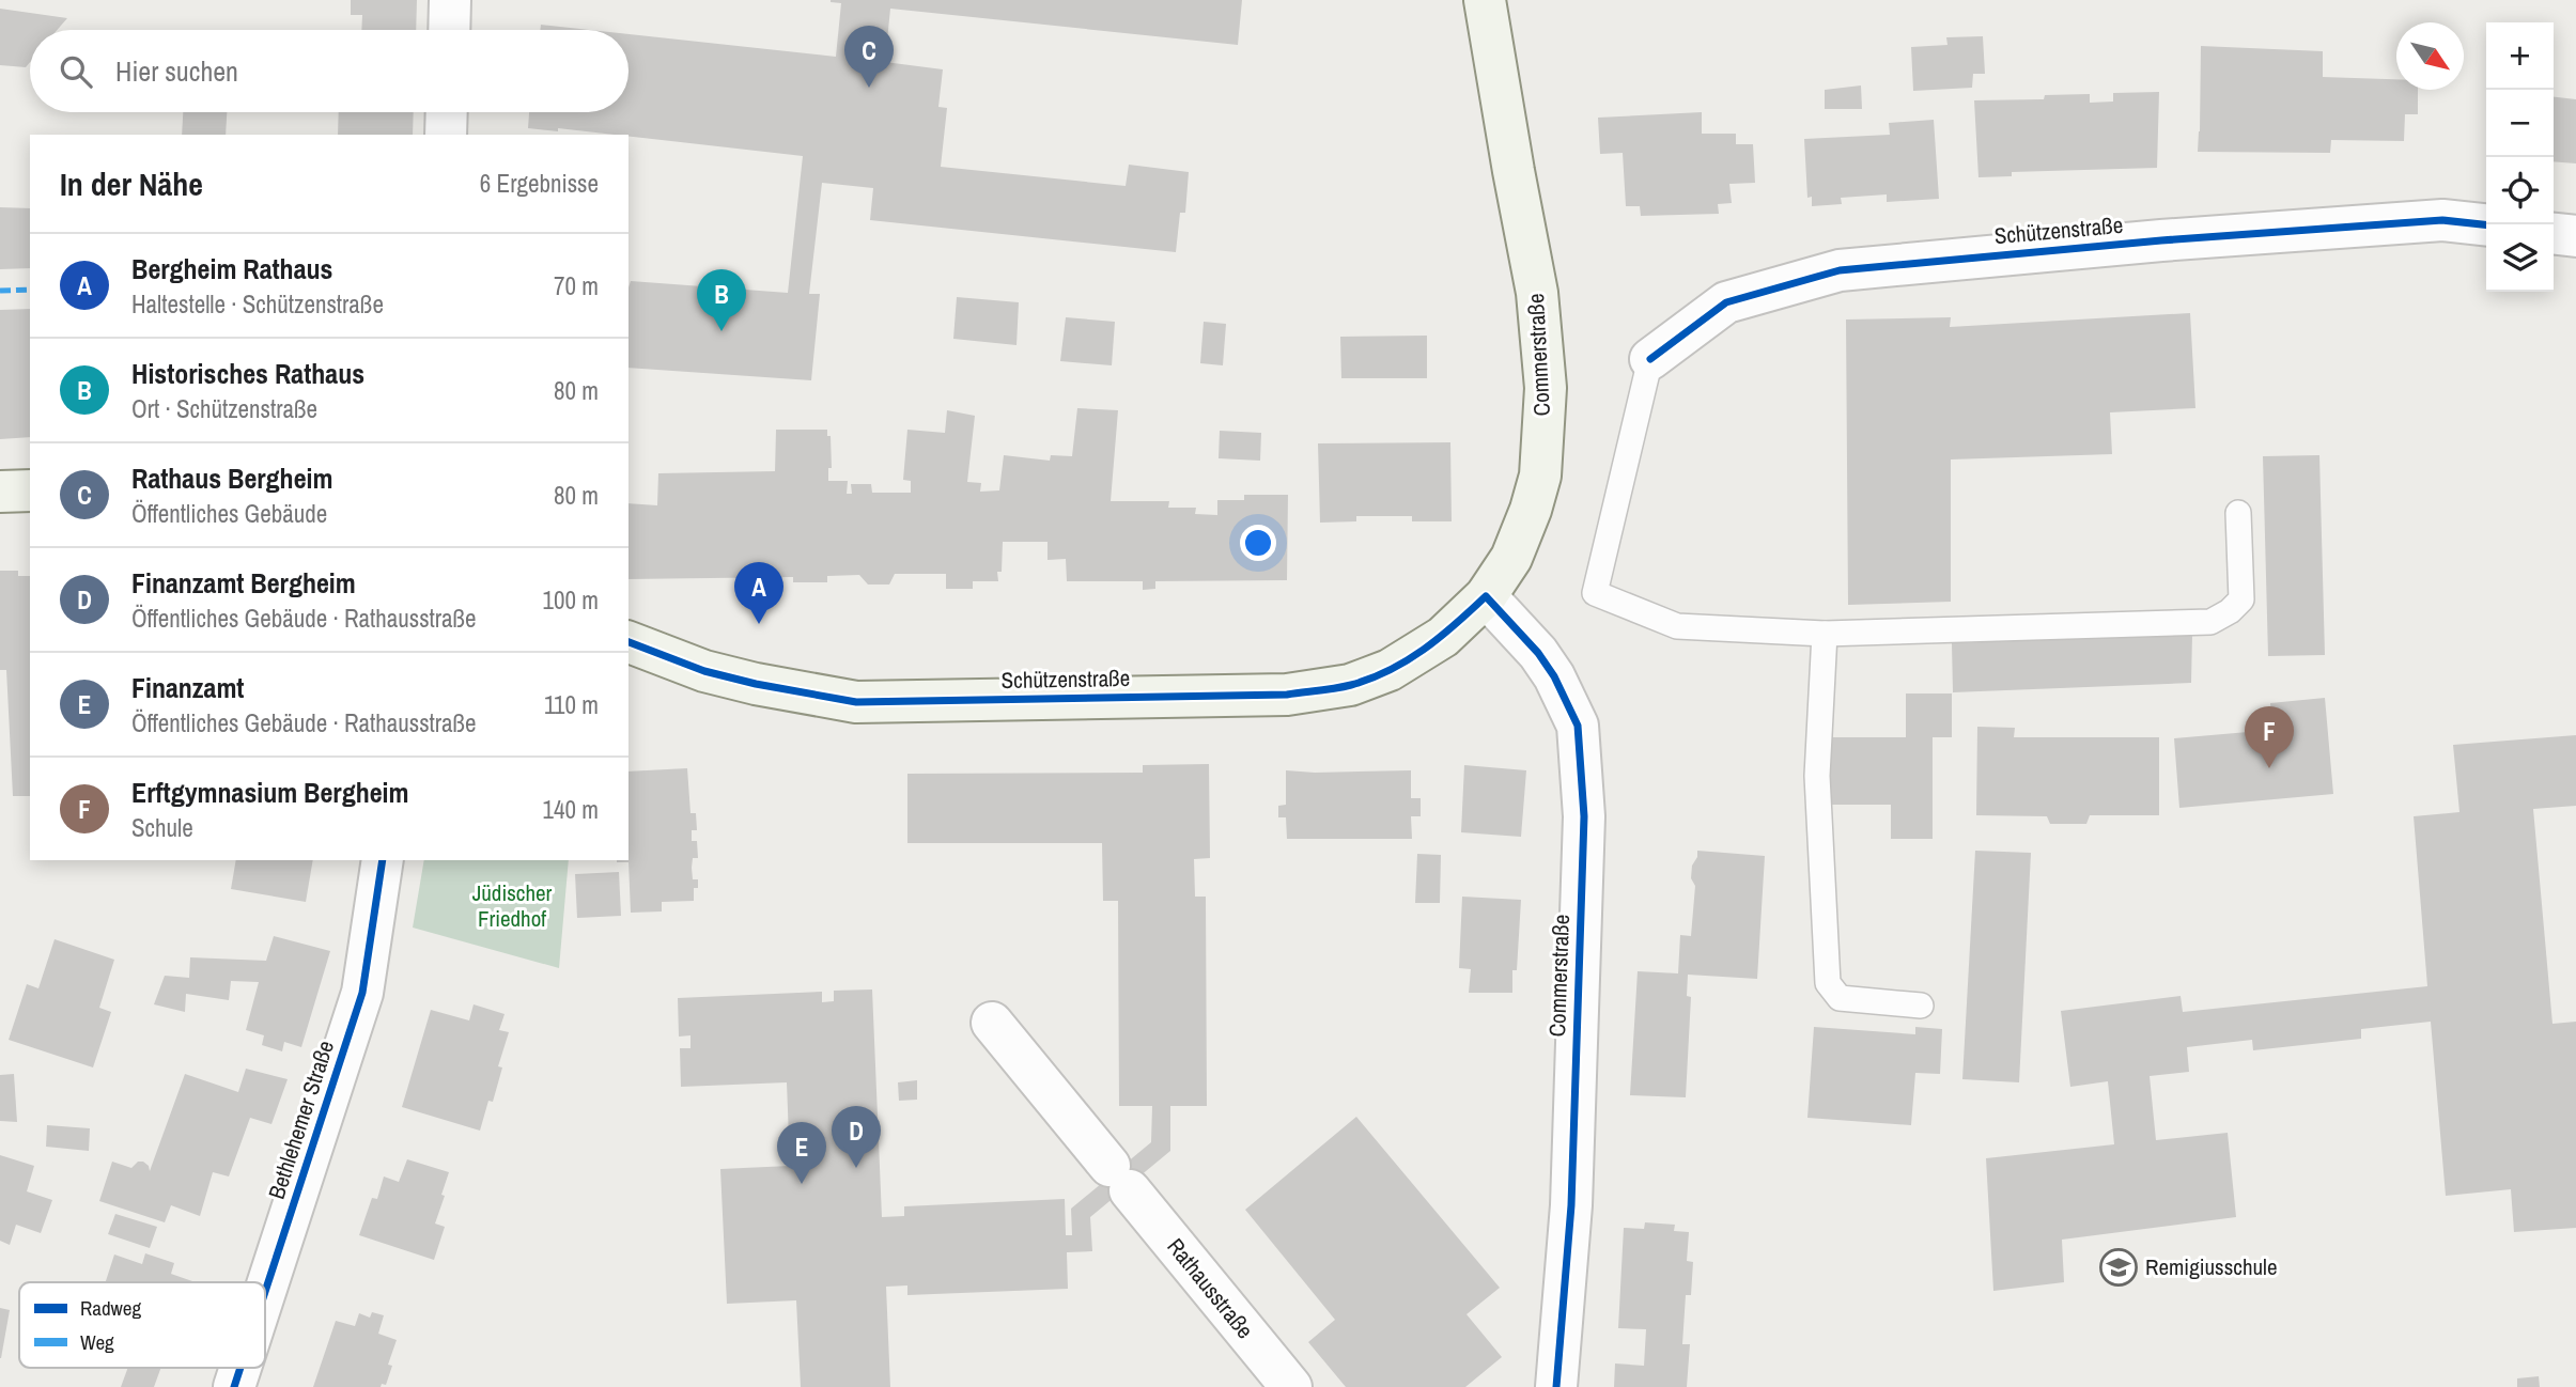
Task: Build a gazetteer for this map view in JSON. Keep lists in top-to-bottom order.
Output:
{
  "streets": {
    "main road": ["Schützenstraße", "Commerstraße"],
    "street": ["Bethlehemer Straße", "Rathausstraße"]
  },
  "crossings": [
    ["Schützenstraße", "Commerstraße"]
  ],
  "parks": ["Jüdischer Friedhof"],
  "places": {
    "school or university": ["Remigiusschule"]
  },
  "legend": ["Radweg", "Weg"],
  "north": "bottom right",
  "page": {
    "map_buttons": ["+", "−"],
    "pins": [
      "C",
      "B",
      "A",
      "F",
      "D",
      "E"
    ],
    "search": "Hier suchen",
    "heading": ["In der Nähe", "6 Ergebnisse"],
    "list": [
      {
        "mark": "A",
        "name": "Bergheim Rathaus",
        "note": "Haltestelle · Schützenstraße",
        "value": "70 m"
      },
      {
        "mark": "B",
        "name": "Historisches Rathaus",
        "note": "Ort · Schützenstraße",
        "value": "80 m"
      },
      {
        "mark": "C",
        "name": "Rathaus Bergheim",
        "note": "Öffentliches Gebäude",
        "value": "80 m"
      },
      {
        "mark": "D",
        "name": "Finanzamt Bergheim",
        "note": "Öffentliches Gebäude · Rathausstraße",
        "value": "100 m"
      },
      {
        "mark": "E",
        "name": "Finanzamt",
        "note": "Öffentliches Gebäude · Rathausstraße",
        "value": "110 m"
      },
      {
        "mark": "F",
        "name": "Erftgymnasium Bergheim",
        "note": "Schule",
        "value": "140 m"
      }
    ]
  }
}
